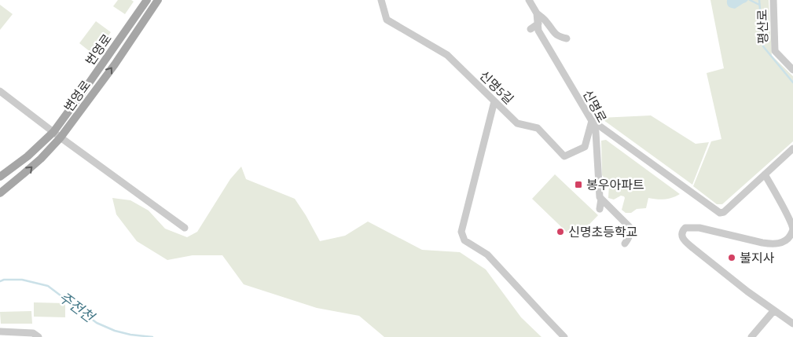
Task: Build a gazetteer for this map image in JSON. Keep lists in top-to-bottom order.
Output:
{
  "streets": {
    "main road": ["번영로", "변영로"],
    "street": ["평산로", "신명5길", "신명로"]
  },
  "crossings": [
    ["신명5길", "신명로"]
  ],
  "one_way": ["변영로"],
  "water": ["주전천"],
  "places": {
    "transit": ["봉우아파트"],
    "other": ["신명초등학교", "불지사"]
  }
}
